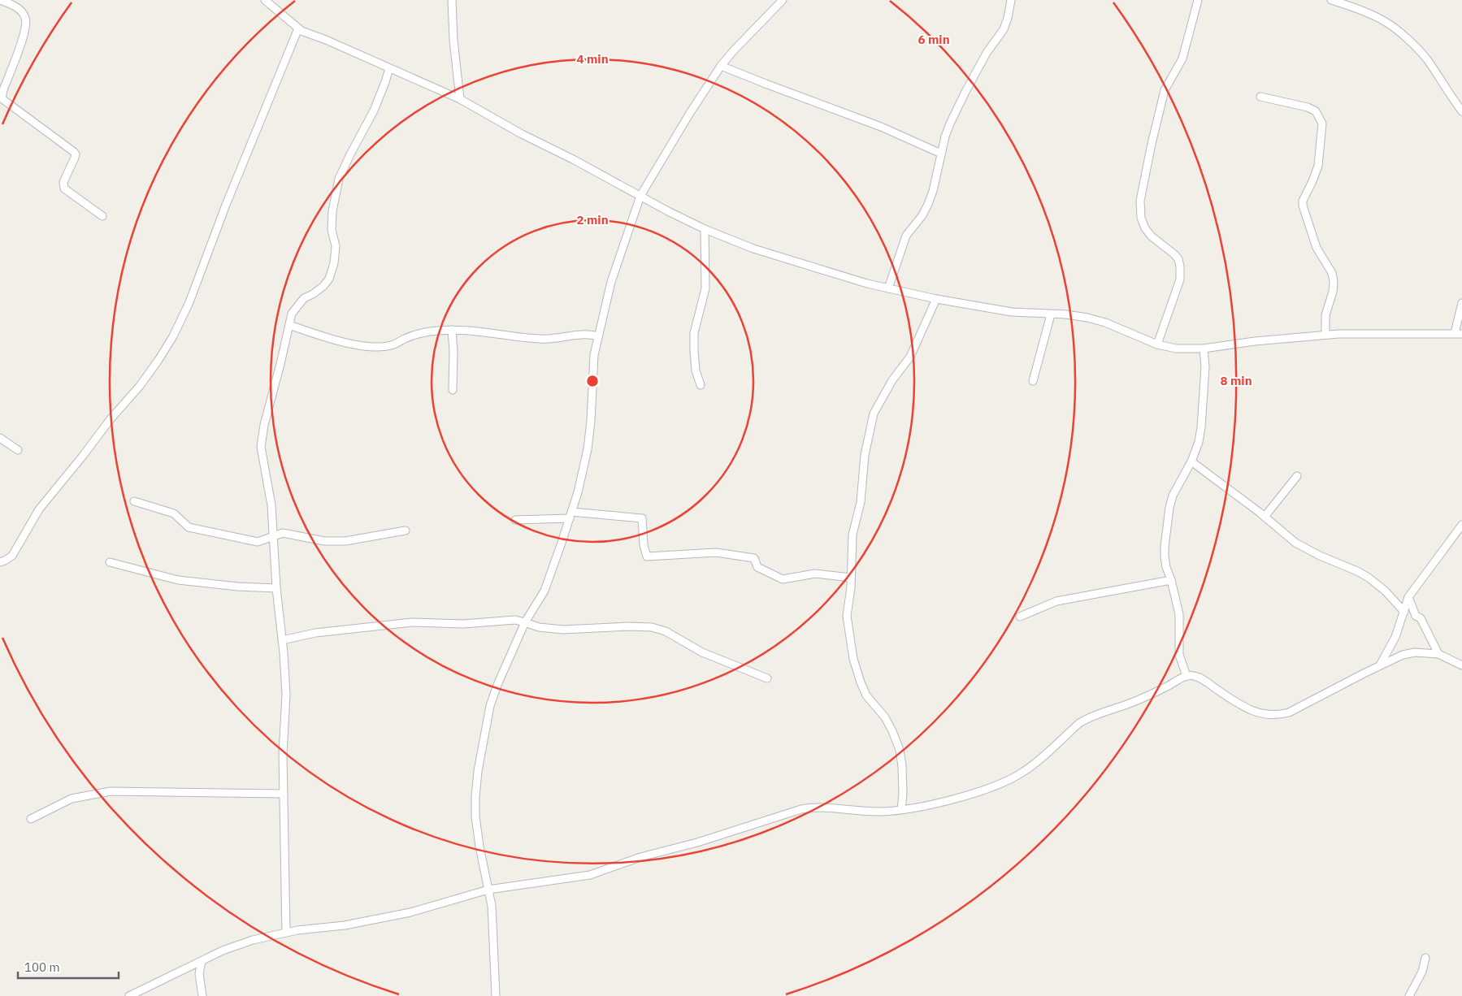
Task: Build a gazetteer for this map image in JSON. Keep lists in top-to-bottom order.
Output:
{
  "scale_bar": "100 m",
  "rings": [
    "6 min",
    "4 min",
    "2 min",
    "8 min"
  ]
}
